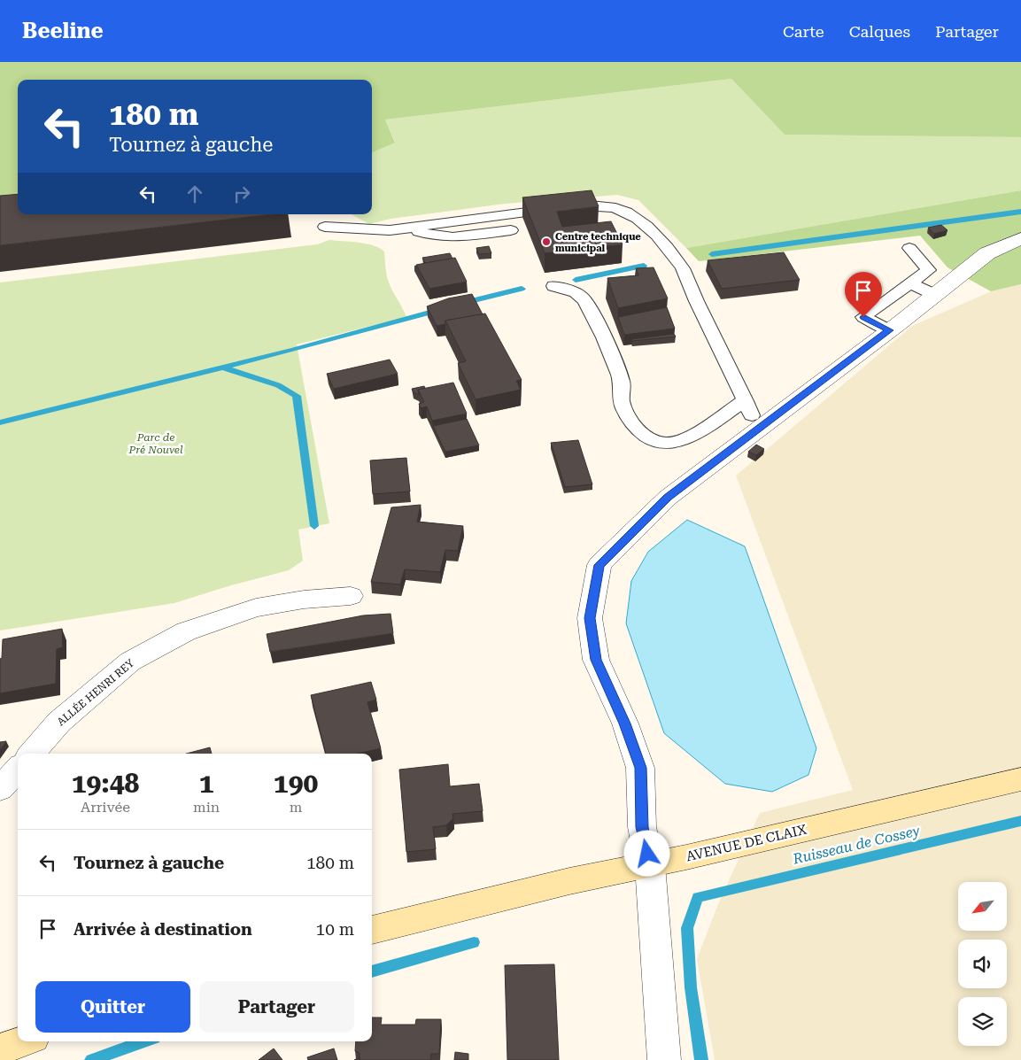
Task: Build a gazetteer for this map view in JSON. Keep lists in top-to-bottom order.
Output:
{
  "streets": {
    "main road": ["AVENUE DE CLAIX"],
    "street": ["ALLÉE HENRI REY"]
  },
  "water": ["Ruisseau de Cossey"],
  "parks": ["Parc de Pré Nouvel"],
  "places": ["Centre technique municipal"],
  "north": "bottom left",
  "page": {
    "header": "Beeline",
    "nav": ["Carte", "Calques", "Partager"],
    "turn": ["180 m", "Tournez à gauche"],
    "eta": [
      "19:48",
      "Arrivée",
      "1",
      "min",
      "190",
      "m"
    ],
    "list": [
      {
        "name": "Tournez à gauche",
        "value": "180 m"
      },
      {
        "name": "Arrivée à destination",
        "value": "10 m"
      }
    ],
    "buttons": ["Quitter", "Partager"]
  }
}
